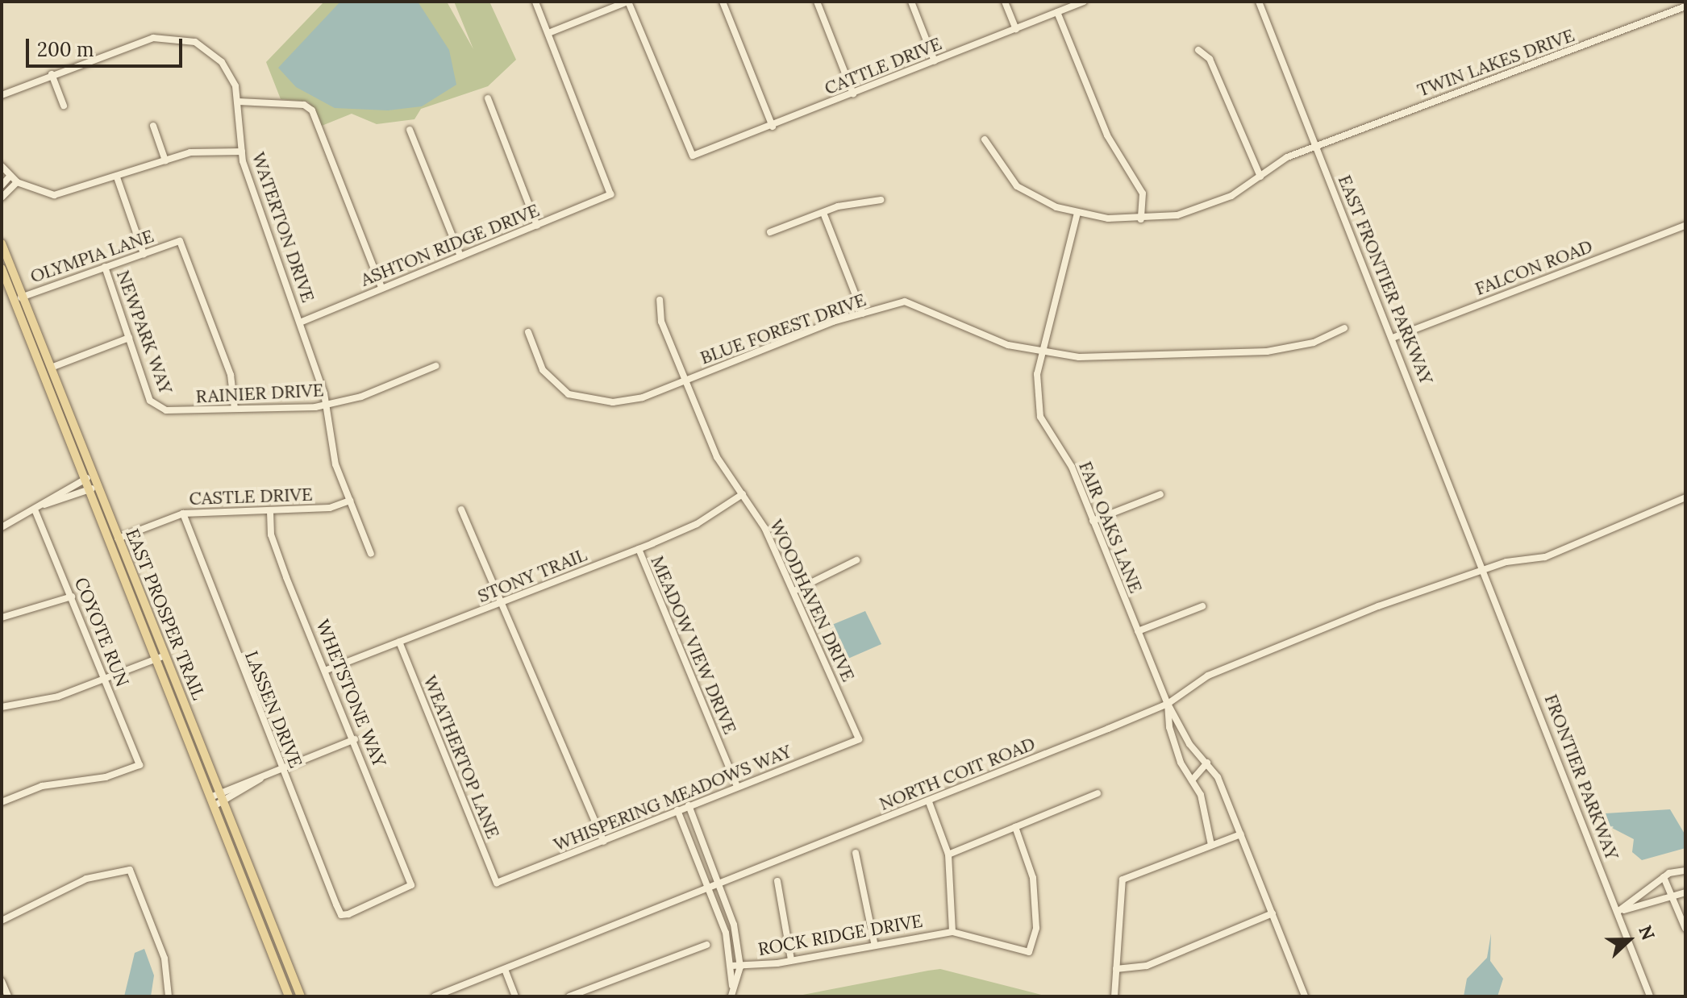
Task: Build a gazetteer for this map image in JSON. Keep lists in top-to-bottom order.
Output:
{
  "streets": {
    "main road": ["EAST PROSPER TRAIL"],
    "street": [
      "TWIN LAKES DRIVE",
      "CATTLE DRIVE",
      "WATERTON DRIVE",
      "ASHTON RIDGE DRIVE",
      "OLYMPIA LANE",
      "FALCON ROAD",
      "EAST FRONTIER PARKWAY",
      "BLUE FOREST DRIVE",
      "NEWPARK WAY",
      "RAINIER DRIVE",
      "CASTLE DRIVE",
      "FAIR OAKS LANE",
      "STONY TRAIL",
      "WOODHAVEN DRIVE",
      "COYOTE RUN",
      "MEADOW VIEW DRIVE",
      "WHETSTONE WAY",
      "LASSEN DRIVE",
      "WEATHERTOP LANE",
      "NORTH COIT ROAD",
      "FRONTIER PARKWAY",
      "WHISPERING MEADOWS WAY",
      "ROCK RIDGE DRIVE"
    ]
  },
  "crossings": [
    ["TWIN LAKES DRIVE", "EAST FRONTIER PARKWAY"],
    ["TWIN LAKES DRIVE", "FAIR OAKS LANE"],
    ["WATERTON DRIVE", "ASHTON RIDGE DRIVE"],
    ["WATERTON DRIVE", "RAINIER DRIVE"],
    ["WATERTON DRIVE", "CASTLE DRIVE"],
    ["OLYMPIA LANE", "NEWPARK WAY"],
    ["OLYMPIA LANE", "RAINIER DRIVE"],
    ["OLYMPIA LANE", "EAST PROSPER TRAIL"],
    ["FALCON ROAD", "EAST FRONTIER PARKWAY"],
    ["EAST FRONTIER PARKWAY", "NORTH COIT ROAD"],
    ["EAST FRONTIER PARKWAY", "FRONTIER PARKWAY"],
    ["BLUE FOREST DRIVE", "FAIR OAKS LANE"],
    ["BLUE FOREST DRIVE", "WOODHAVEN DRIVE"],
    ["NEWPARK WAY", "RAINIER DRIVE"],
    ["CASTLE DRIVE", "EAST PROSPER TRAIL"],
    ["CASTLE DRIVE", "WHETSTONE WAY"],
    ["CASTLE DRIVE", "LASSEN DRIVE"],
    ["FAIR OAKS LANE", "NORTH COIT ROAD"],
    ["STONY TRAIL", "WOODHAVEN DRIVE"],
    ["STONY TRAIL", "MEADOW VIEW DRIVE"],
    ["STONY TRAIL", "WHETSTONE WAY"],
    ["STONY TRAIL", "WEATHERTOP LANE"],
    ["WOODHAVEN DRIVE", "WHISPERING MEADOWS WAY"],
    ["MEADOW VIEW DRIVE", "WHISPERING MEADOWS WAY"],
    ["WHETSTONE WAY", "LASSEN DRIVE"],
    ["WEATHERTOP LANE", "WHISPERING MEADOWS WAY"],
    ["NORTH COIT ROAD", "FRONTIER PARKWAY"]
  ],
  "scale_bar": "200 m",
  "north": "right"
}
